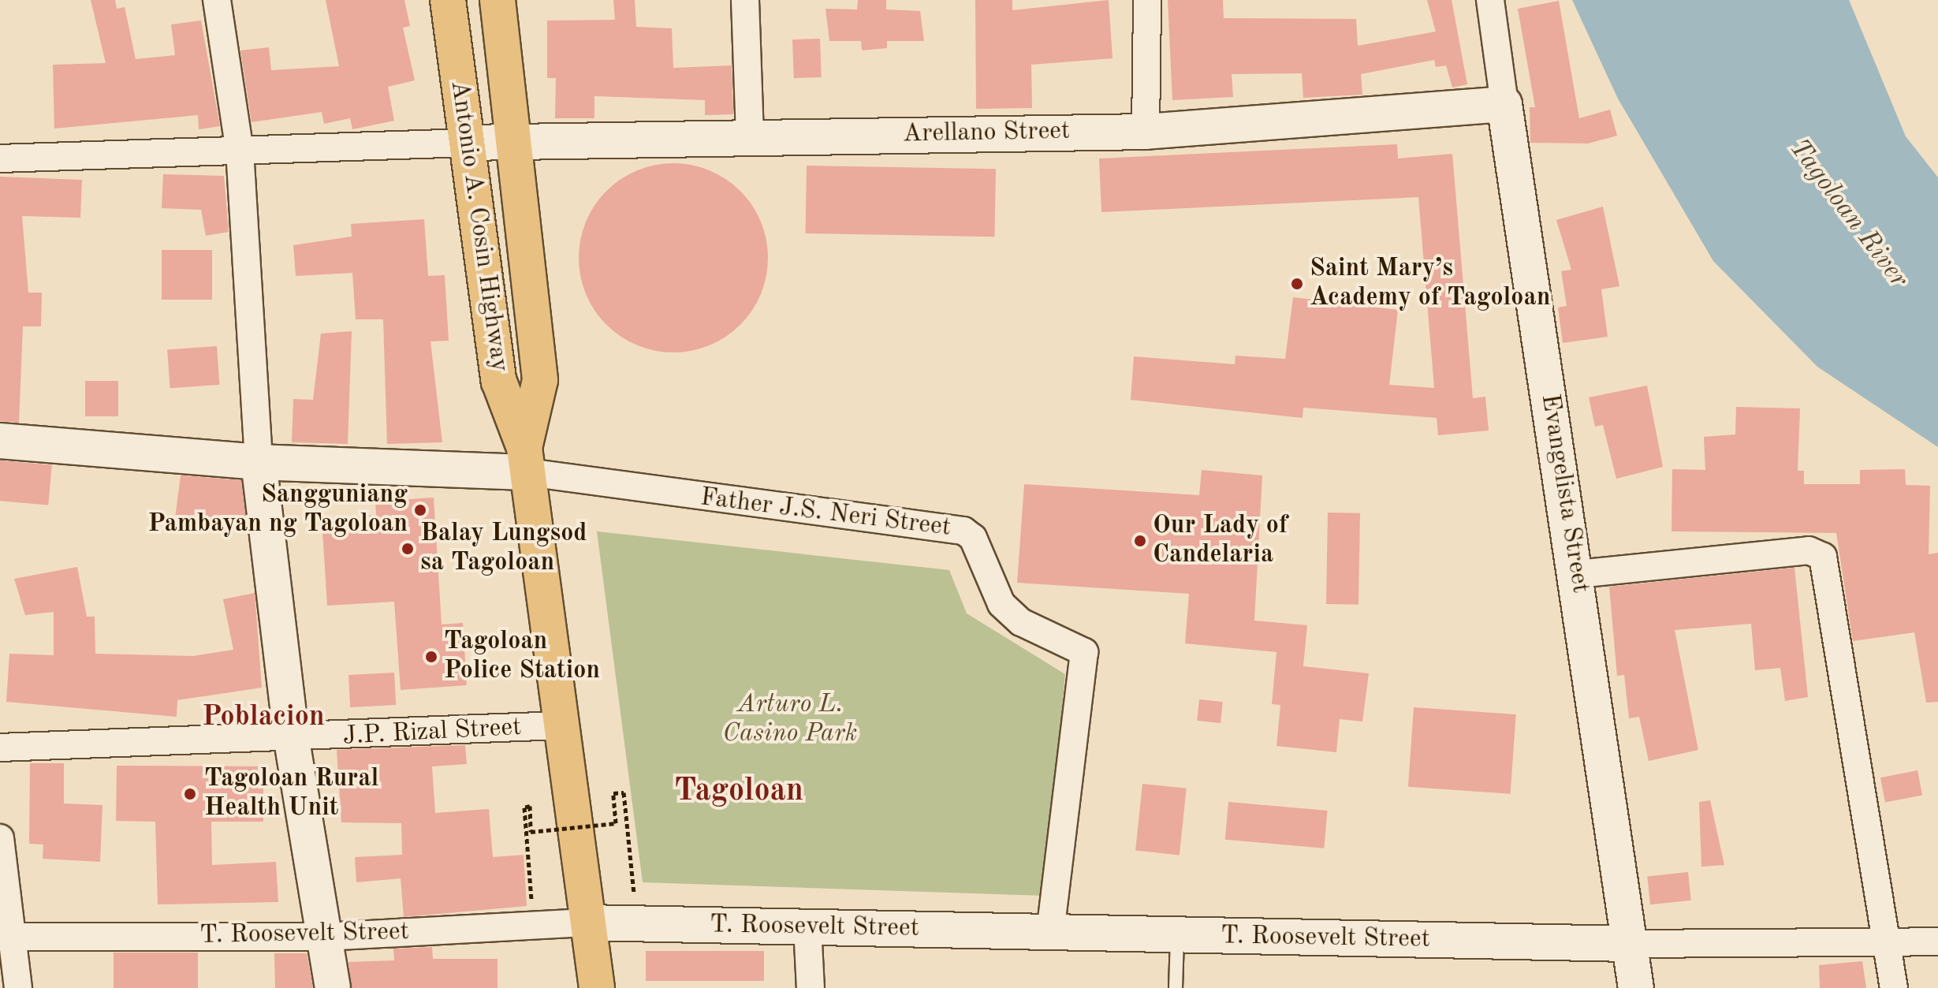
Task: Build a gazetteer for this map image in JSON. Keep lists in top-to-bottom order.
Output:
{
  "streets": {
    "highway": ["Antonio A. Cosin Highway"],
    "street": [
      "Arellano Street",
      "Evangelista Street",
      "Father J.S. Neri Street",
      "J.P. Rizal Street",
      "T. Roosevelt Street"
    ]
  },
  "crossings": [
    ["Arellano Street", "Antonio A. Cosin Highway"],
    ["Arellano Street", "Evangelista Street"],
    ["Antonio A. Cosin Highway", "Father J.S. Neri Street"],
    ["Antonio A. Cosin Highway", "J.P. Rizal Street"],
    ["Antonio A. Cosin Highway", "T. Roosevelt Street"],
    ["Evangelista Street", "T. Roosevelt Street"],
    ["Father J.S. Neri Street", "T. Roosevelt Street"]
  ],
  "districts": ["Poblacion", "Tagoloan"],
  "water": ["Tagoloan River"],
  "parks": ["Arturo L. Casino Park"],
  "places": [
    "Saint Mary’s Academy of Tagoloan",
    "Sangguniang Pambayan ng Tagoloan",
    "Our Lady of Candelaria",
    "Balay Lungsod sa Tagoloan",
    "Tagoloan Police Station",
    "Tagoloan Rural Health Unit"
  ]
}
